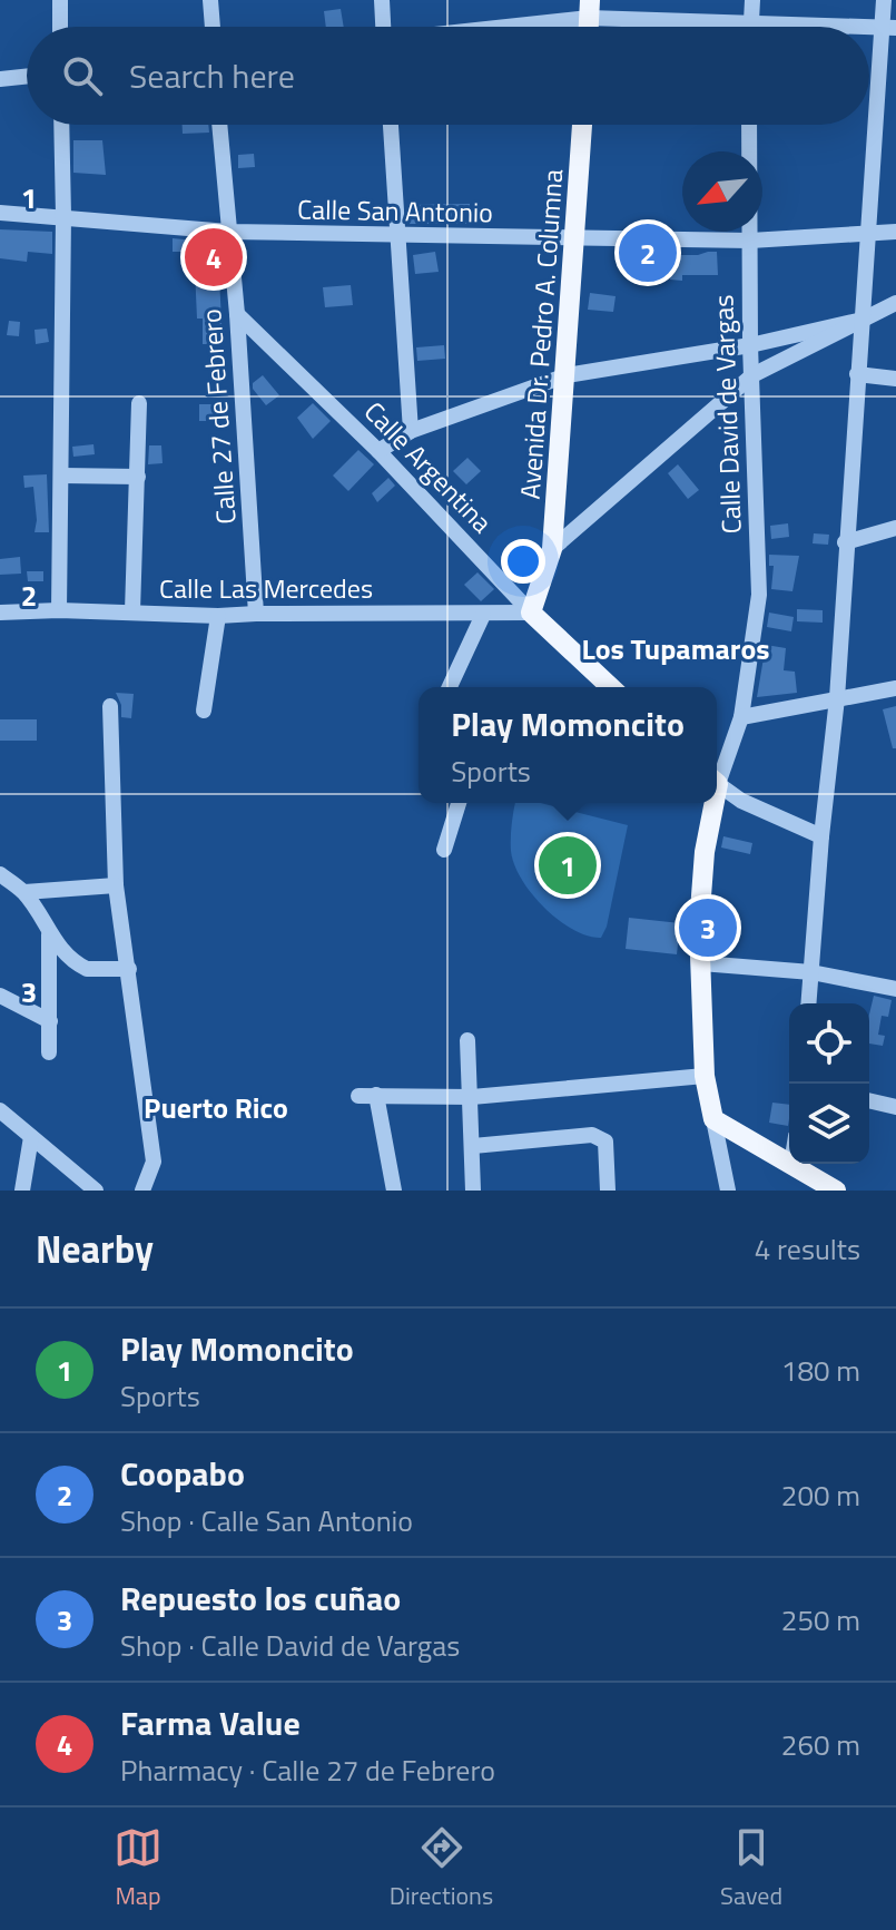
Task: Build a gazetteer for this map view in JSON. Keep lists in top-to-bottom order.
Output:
{
  "streets": {
    "main road": ["Avenida Dr. Pedro A. Columna", "Calle Argentina"],
    "street": [
      "Calle San Antonio",
      "Calle David de Vargas",
      "Calle 27 de Febrero",
      "Calle Las Mercedes"
    ]
  },
  "crossings": [
    ["Calle San Antonio", "Avenida Dr. Pedro A. Columna"],
    ["Calle San Antonio", "Calle David de Vargas"],
    ["Calle San Antonio", "Calle 27 de Febrero"],
    ["Avenida Dr. Pedro A. Columna", "Calle Argentina"],
    ["Avenida Dr. Pedro A. Columna", "Calle Las Mercedes"],
    ["Calle 27 de Febrero", "Calle Argentina"],
    ["Calle 27 de Febrero", "Calle Las Mercedes"],
    ["Calle Argentina", "Calle Las Mercedes"]
  ],
  "districts": ["Los Tupamaros", "Puerto Rico"],
  "north": "bottom left",
  "page": {
    "search": "Search here",
    "pins": [
      "2",
      "4",
      "1",
      "3"
    ],
    "popup": ["Play Momoncito", "Sports"],
    "heading": ["Nearby", "4 results"],
    "list": [
      {
        "mark": "1",
        "name": "Play Momoncito",
        "note": "Sports",
        "value": "180 m"
      },
      {
        "mark": "2",
        "name": "Coopabo",
        "note": "Shop · Calle San Antonio",
        "value": "200 m"
      },
      {
        "mark": "3",
        "name": "Repuesto los cuñao",
        "note": "Shop · Calle David de Vargas",
        "value": "250 m"
      },
      {
        "mark": "4",
        "name": "Farma Value",
        "note": "Pharmacy · Calle 27 de Febrero",
        "value": "260 m"
      }
    ],
    "nav": ["Map", "Directions", "Saved"]
  },
  "grid": {
    "rows": ["1", "2", "3"]
  }
}
